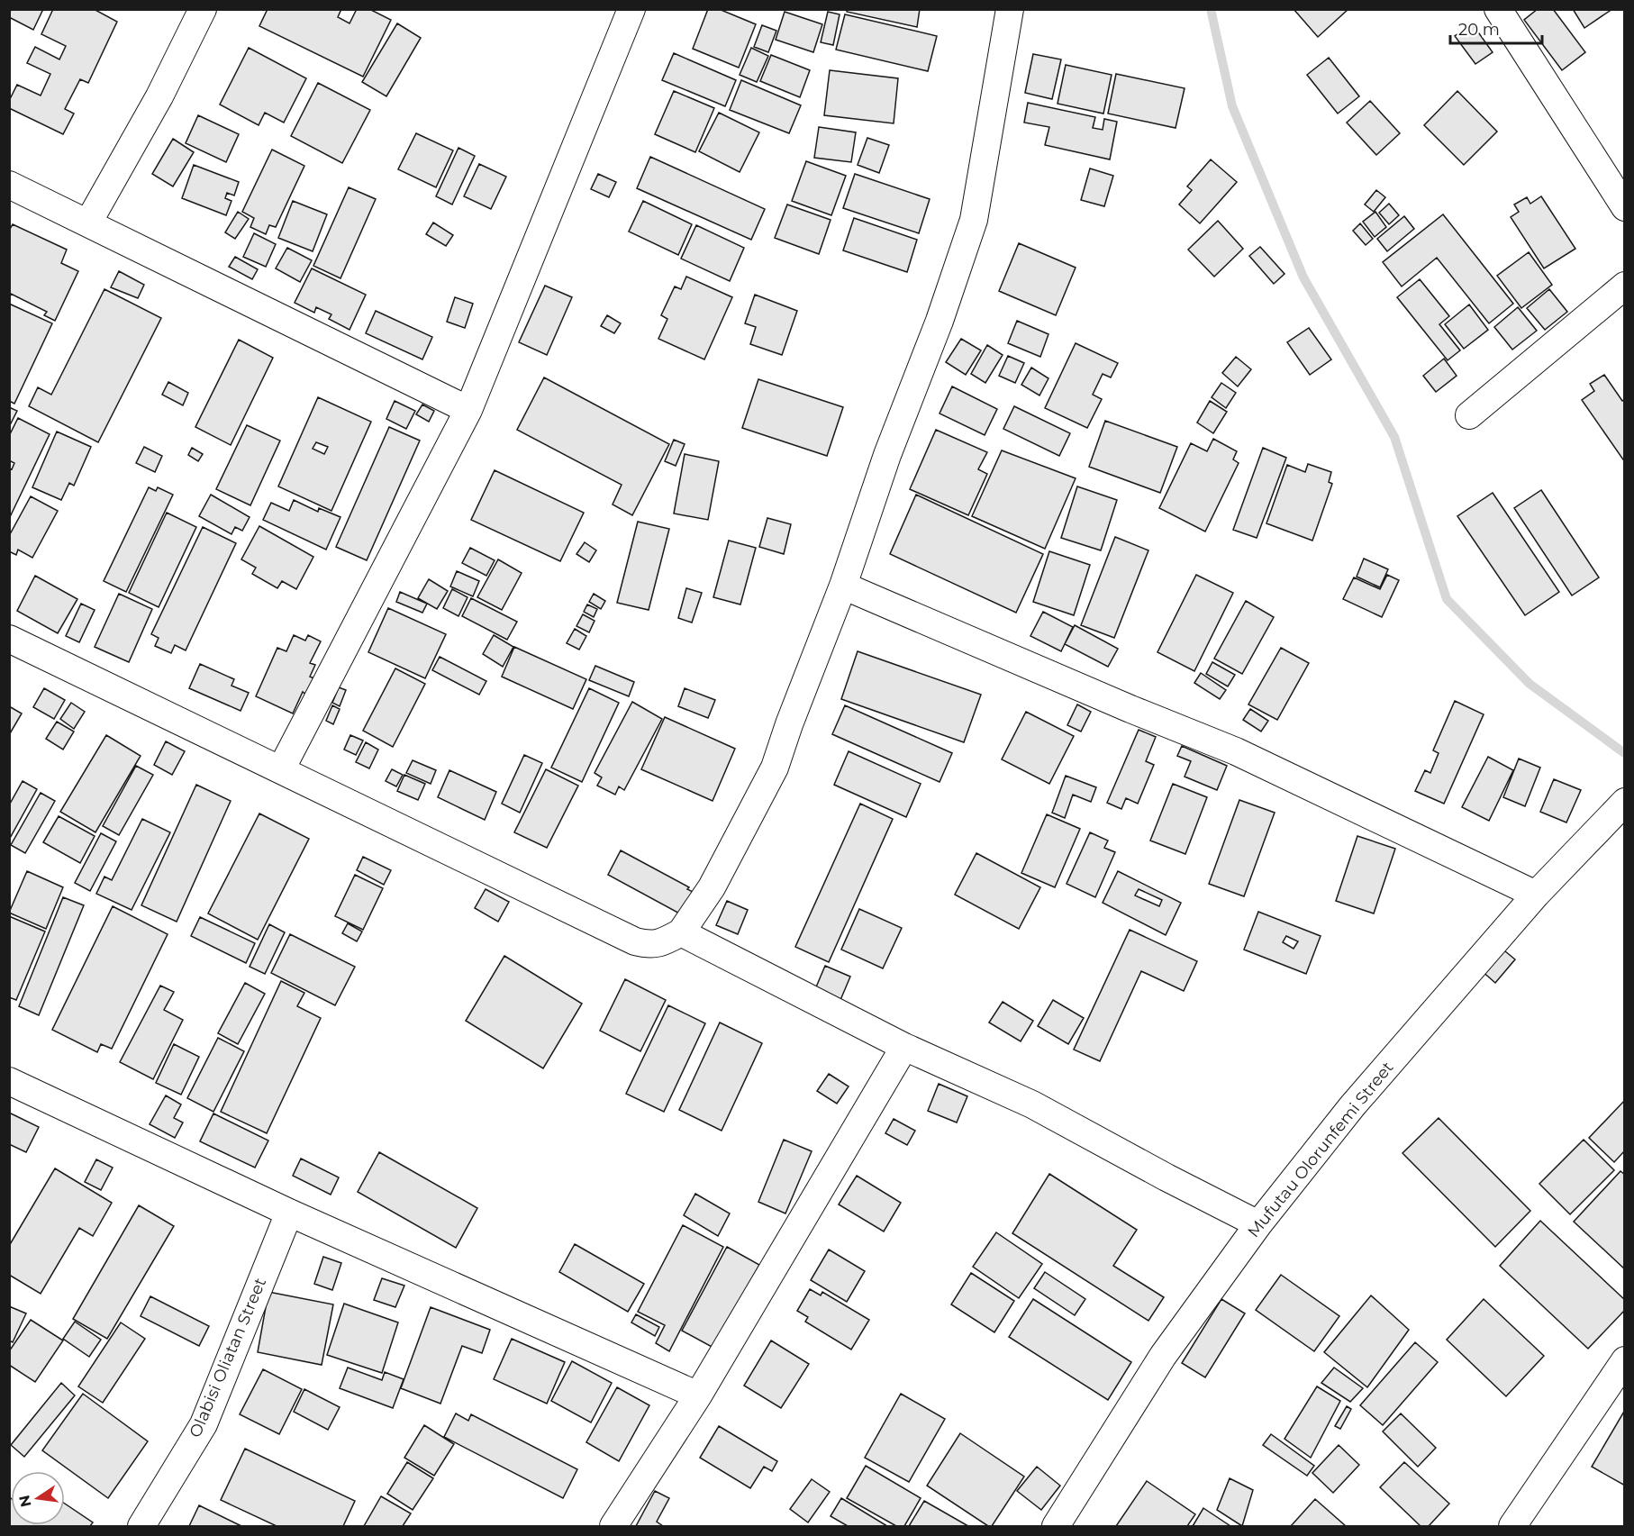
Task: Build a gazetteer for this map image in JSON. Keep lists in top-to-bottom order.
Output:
{
  "streets": {
    "street": ["Mufutau Olorunfemi Street", "Olabisi Oliatan Street"]
  },
  "scale_bar": "20 m",
  "north": "left"
}
